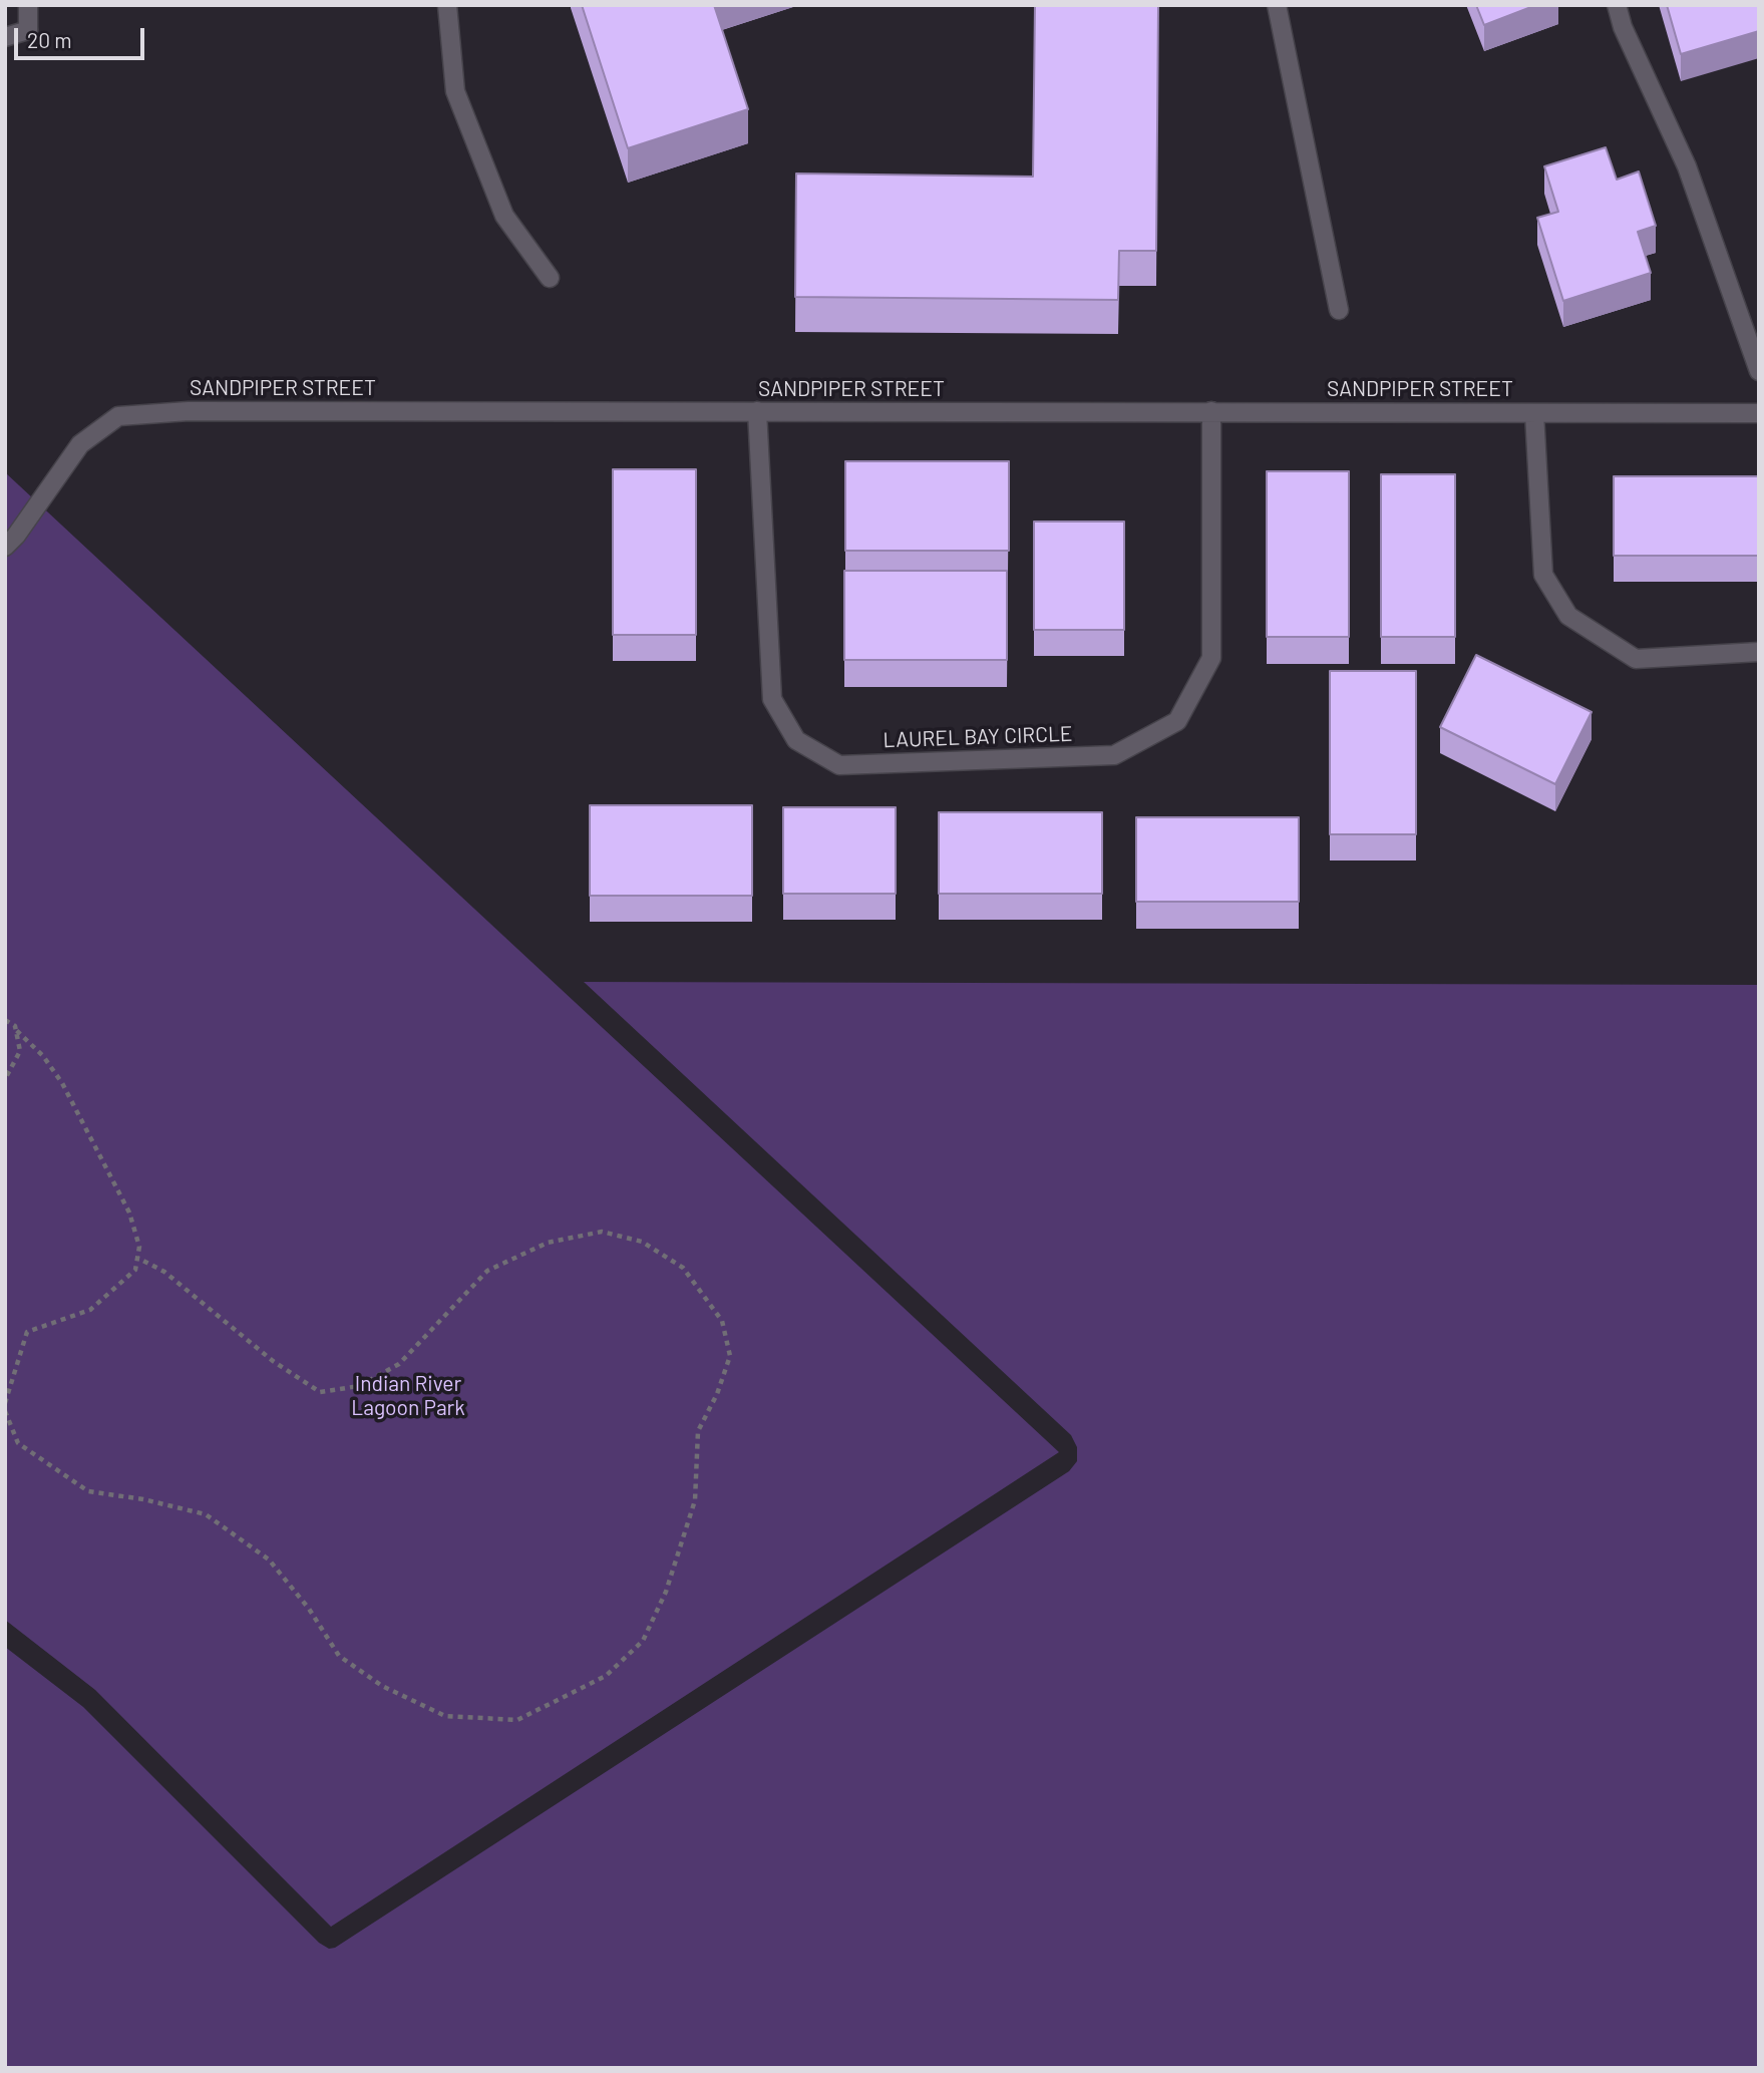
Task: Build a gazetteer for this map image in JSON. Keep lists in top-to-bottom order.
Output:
{
  "streets": {
    "street": ["SANDPIPER STREET", "LAUREL BAY CIRCLE"]
  },
  "crossings": [
    ["SANDPIPER STREET", "LAUREL BAY CIRCLE"]
  ],
  "parks": ["Indian River Lagoon Park"],
  "scale_bar": "20 m"
}
